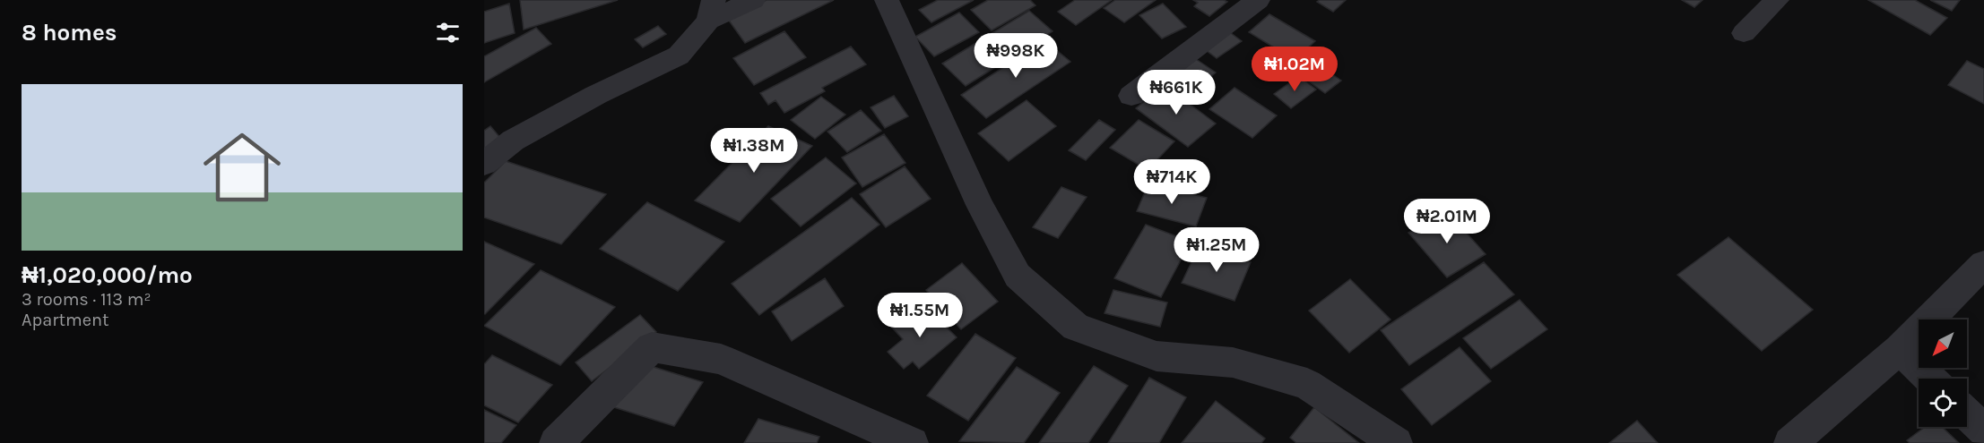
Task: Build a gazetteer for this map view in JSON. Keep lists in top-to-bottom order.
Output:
{
  "north": "bottom left",
  "page": {
    "heading": "8 homes",
    "price": [
      "₦998K",
      "₦1.02M",
      "₦661K",
      "₦1.38M",
      "₦714K",
      "₦2.01M",
      "₦1.25M",
      "₦1.55M"
    ],
    "list": [
      {
        "name": "₦1,020,000/mo",
        "note": "3 rooms · 113 m² · Apartment"
      }
    ]
  }
}
